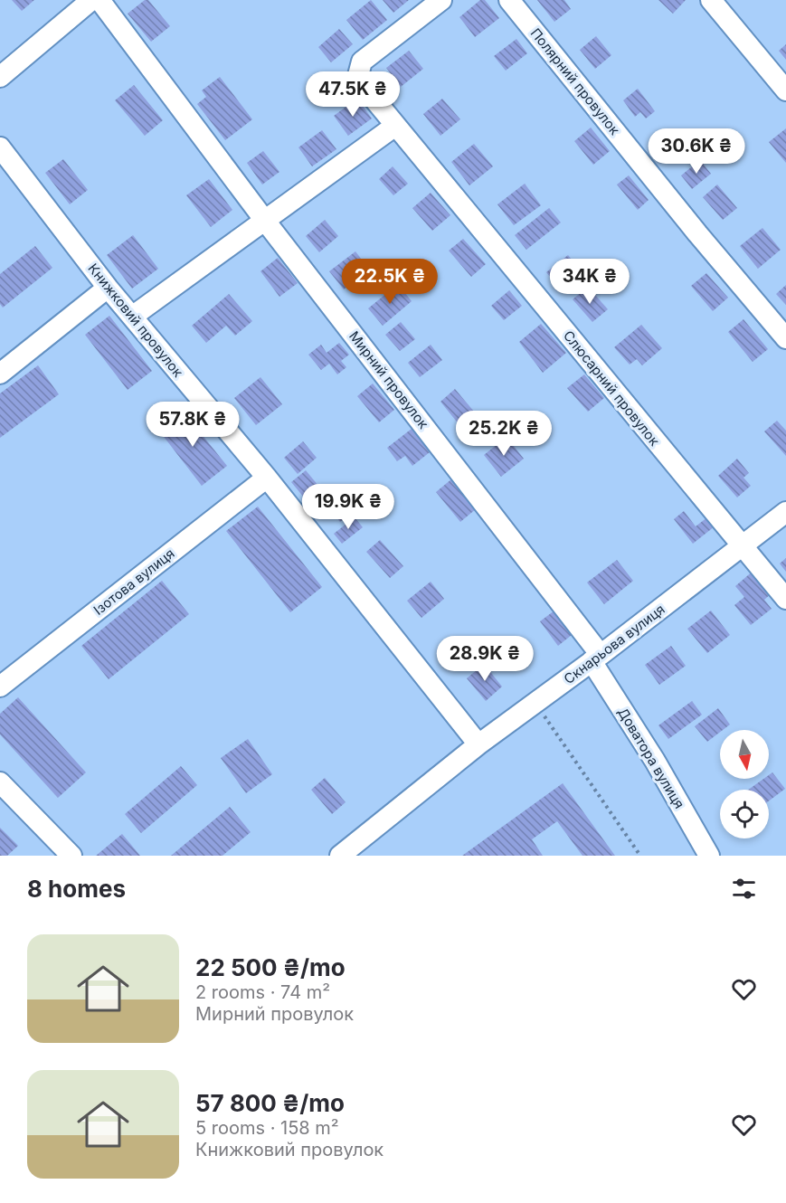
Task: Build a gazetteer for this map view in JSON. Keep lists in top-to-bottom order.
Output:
{
  "streets": {
    "street": [
      "Полярний провулок",
      "Книжковий провулок",
      "Мирний провулок",
      "Слюсарний провулок",
      "Ізотова вулиця",
      "Скнарьова вулиця",
      "Доватора вулиця"
    ]
  },
  "crossings": [
    ["Книжковий провулок", "Ізотова вулиця"],
    ["Книжковий провулок", "Скнарьова вулиця"],
    ["Мирний провулок", "Скнарьова вулиця"],
    ["Мирний провулок", "Доватора вулиця"],
    ["Слюсарний провулок", "Скнарьова вулиця"],
    ["Скнарьова вулиця", "Доватора вулиця"]
  ],
  "north": "bottom",
  "page": {
    "price": [
      "47.5K ₴",
      "30.6K ₴",
      "22.5K ₴",
      "34K ₴",
      "57.8K ₴",
      "25.2K ₴",
      "19.9K ₴",
      "28.9K ₴"
    ],
    "heading": "8 homes",
    "list": [
      {
        "name": "22 500 ₴/mo",
        "note": "2 rooms · 74 m² · Мирний провулок"
      },
      {
        "name": "57 800 ₴/mo",
        "note": "5 rooms · 158 m² · Книжковий провулок"
      }
    ]
  }
}
